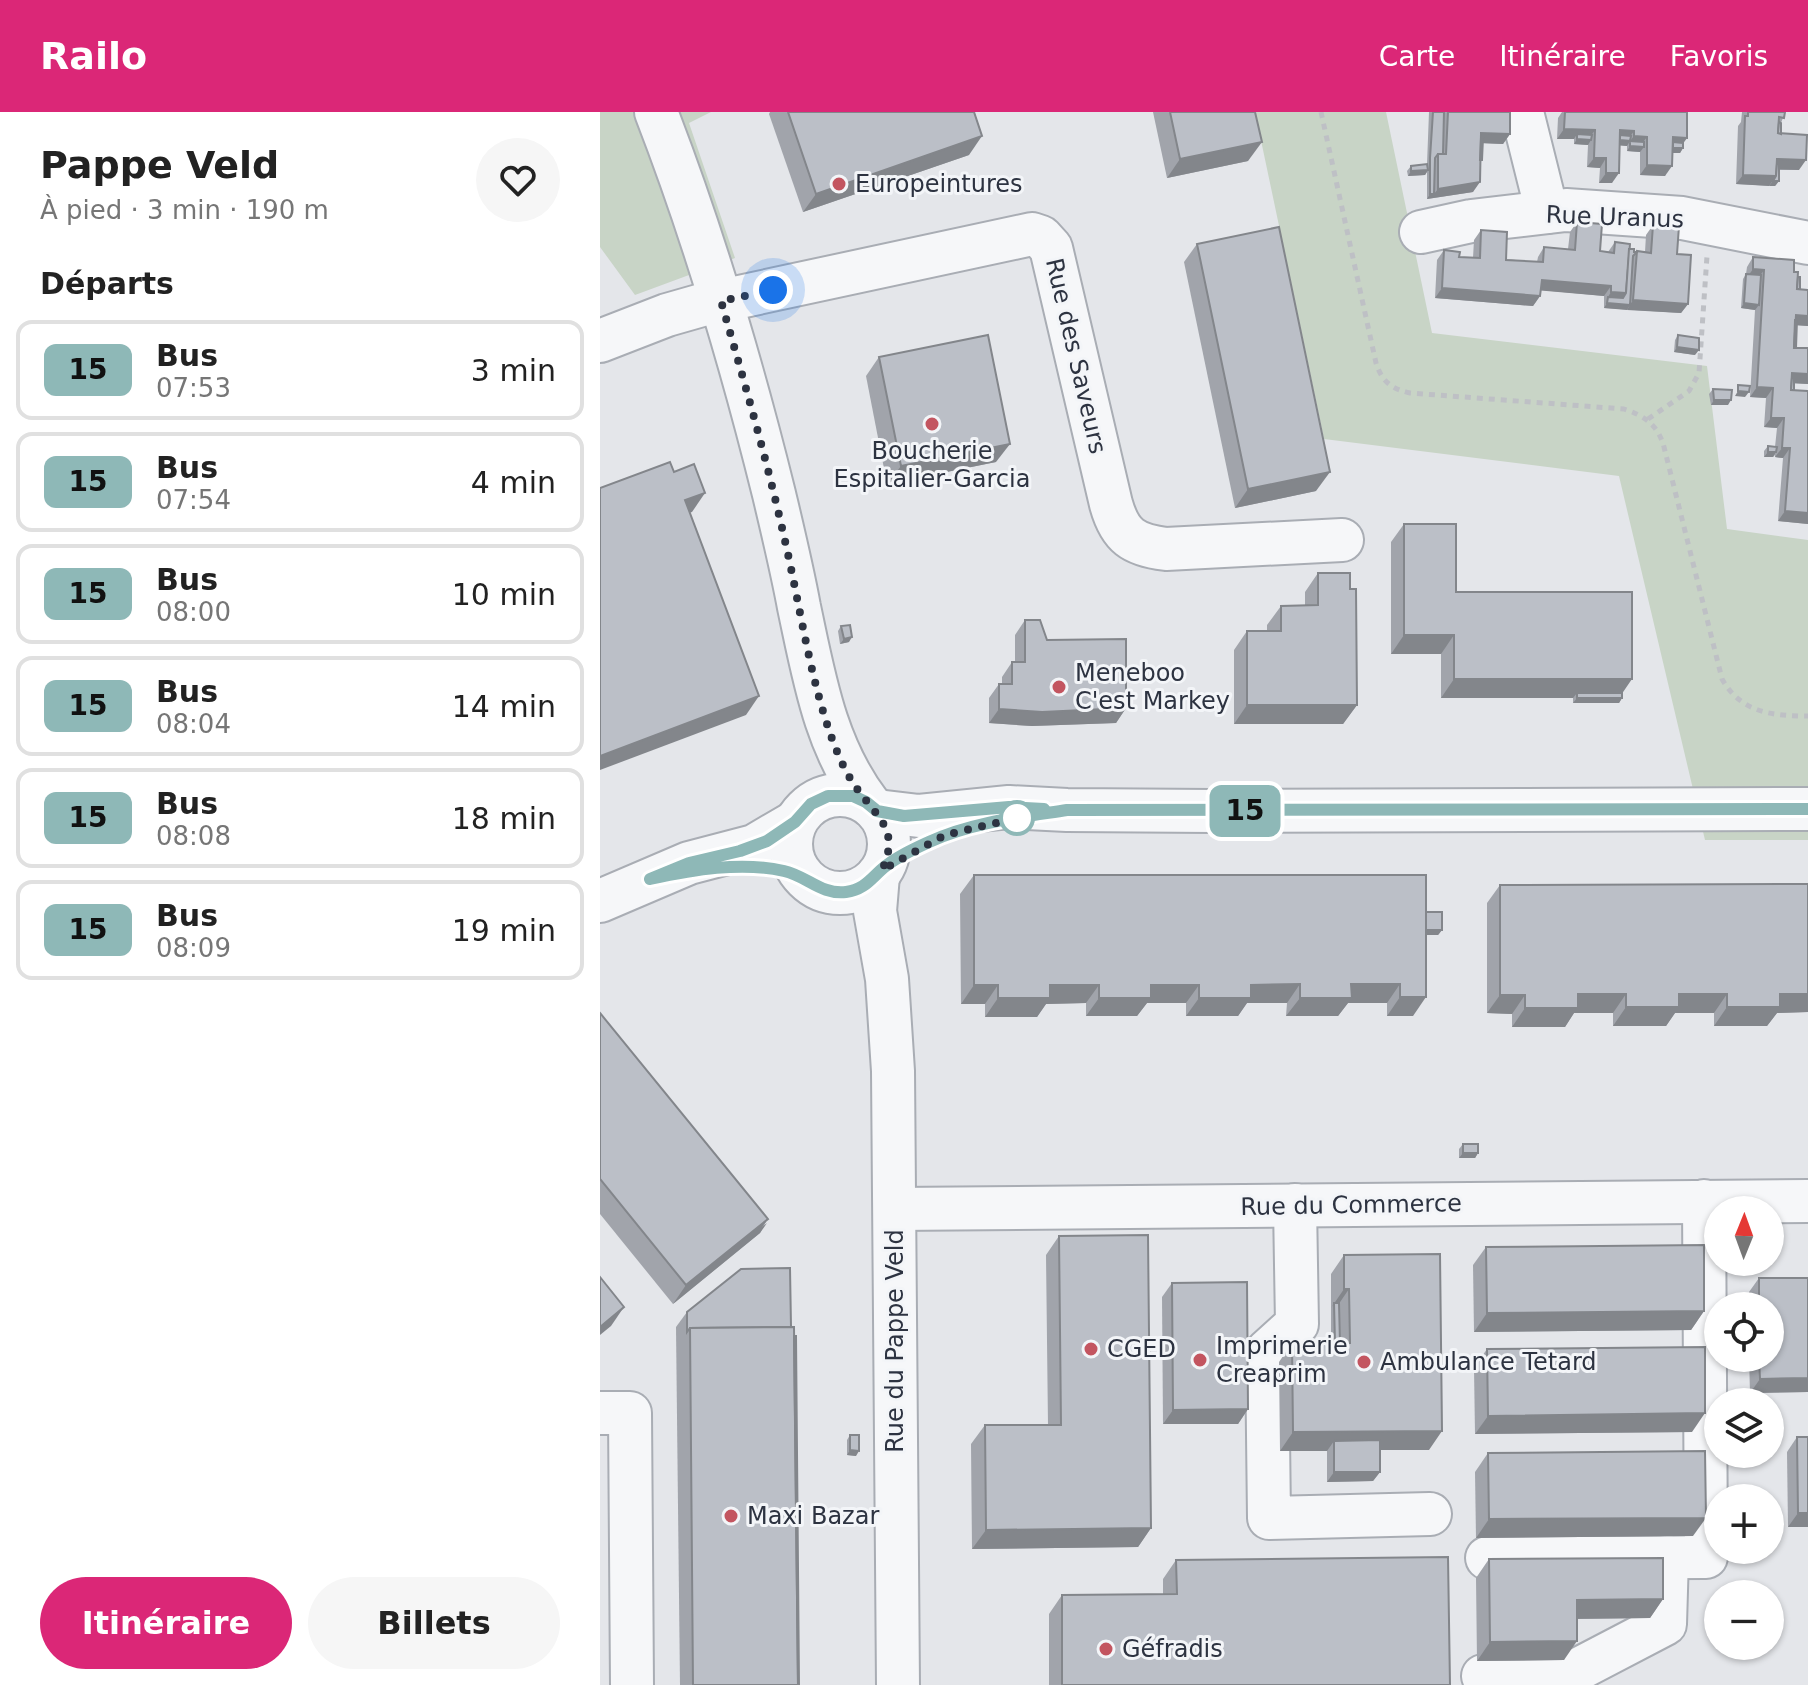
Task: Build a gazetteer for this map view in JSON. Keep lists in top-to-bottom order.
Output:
{
  "streets": {
    "street": [
      "Rue Uranus",
      "Rue des Saveurs",
      "Rue du Commerce",
      "Rue du Pappe Veld"
    ]
  },
  "crossings": [
    ["Rue du Commerce", "Rue du Pappe Veld"]
  ],
  "places": [
    "Europeintures",
    "Boucherie Espitalier-Garcia",
    "Meneboo C'est Markey",
    "CGED",
    "Imprimerie Creaprim",
    "Ambulance Tetard",
    "Maxi Bazar",
    "Géfradis"
  ],
  "lines": ["bus line 15"],
  "north": "top",
  "page": {
    "header": "Railo",
    "nav": ["Carte", "Itinéraire", "Favoris"],
    "heading": [
      ["Pappe Veld", "À pied · 3 min · 190 m"],
      "Départs"
    ],
    "on_map": "15",
    "list": [
      {
        "mark": "15",
        "name": "Bus",
        "note": "07:53",
        "value": "3 min"
      },
      {
        "mark": "15",
        "name": "Bus",
        "note": "07:54",
        "value": "4 min"
      },
      {
        "mark": "15",
        "name": "Bus",
        "note": "08:00",
        "value": "10 min"
      },
      {
        "mark": "15",
        "name": "Bus",
        "note": "08:04",
        "value": "14 min"
      },
      {
        "mark": "15",
        "name": "Bus",
        "note": "08:08",
        "value": "18 min"
      },
      {
        "mark": "15",
        "name": "Bus",
        "note": "08:09",
        "value": "19 min"
      }
    ],
    "map_buttons": ["+", "−"],
    "buttons": ["Itinéraire", "Billets"]
  }
}
